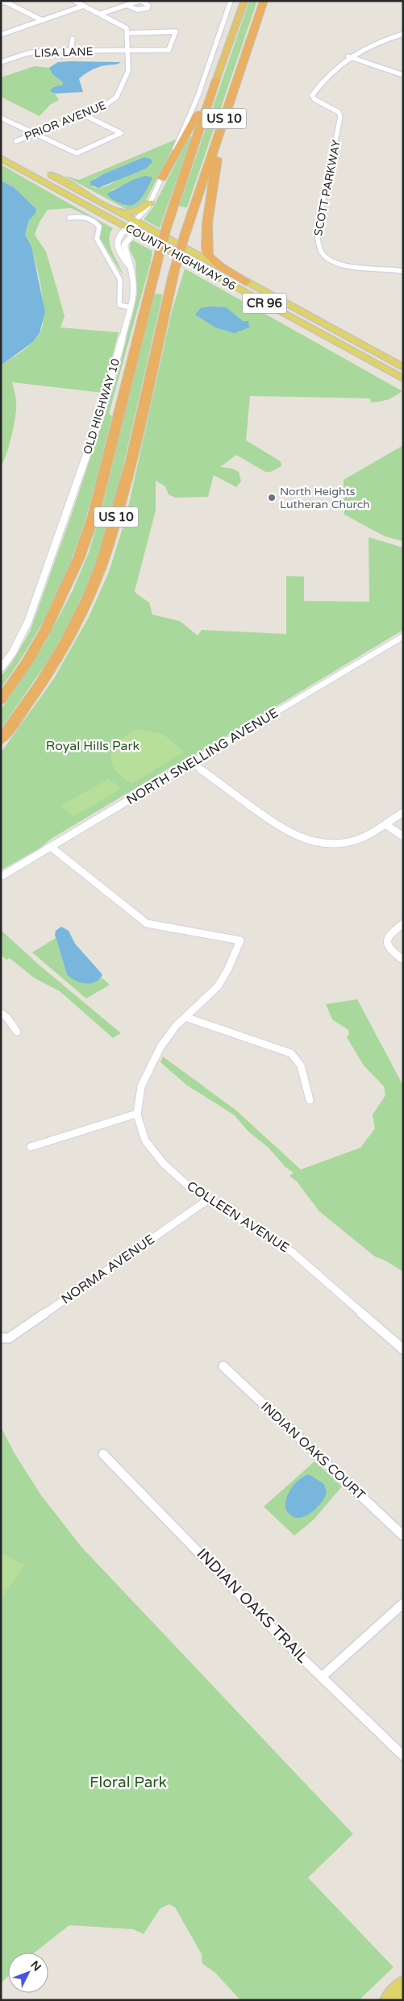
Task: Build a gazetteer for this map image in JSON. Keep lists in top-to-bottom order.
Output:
{
  "streets": {
    "highway": ["US 10"],
    "main road": ["COUNTY HIGHWAY 96", "CR 96"],
    "street": [
      "LISA LANE",
      "PRIOR AVENUE",
      "SCOTT PARKWAY",
      "OLD HIGHWAY 10",
      "NORTH SNELLING AVENUE",
      "COLLEEN AVENUE",
      "NORMA AVENUE",
      "INDIAN OAKS COURT",
      "INDIAN OAKS TRAIL"
    ]
  },
  "crossings": [
    ["LISA LANE", "PRIOR AVENUE"],
    ["COUNTY HIGHWAY 96", "OLD HIGHWAY 10"],
    ["NORTH SNELLING AVENUE", "COLLEEN AVENUE"],
    ["COLLEEN AVENUE", "NORMA AVENUE"]
  ],
  "parks": ["Royal Hills Park", "Floral Park"],
  "places": ["North Heights Lutheran Church"],
  "north": "top right"
}
